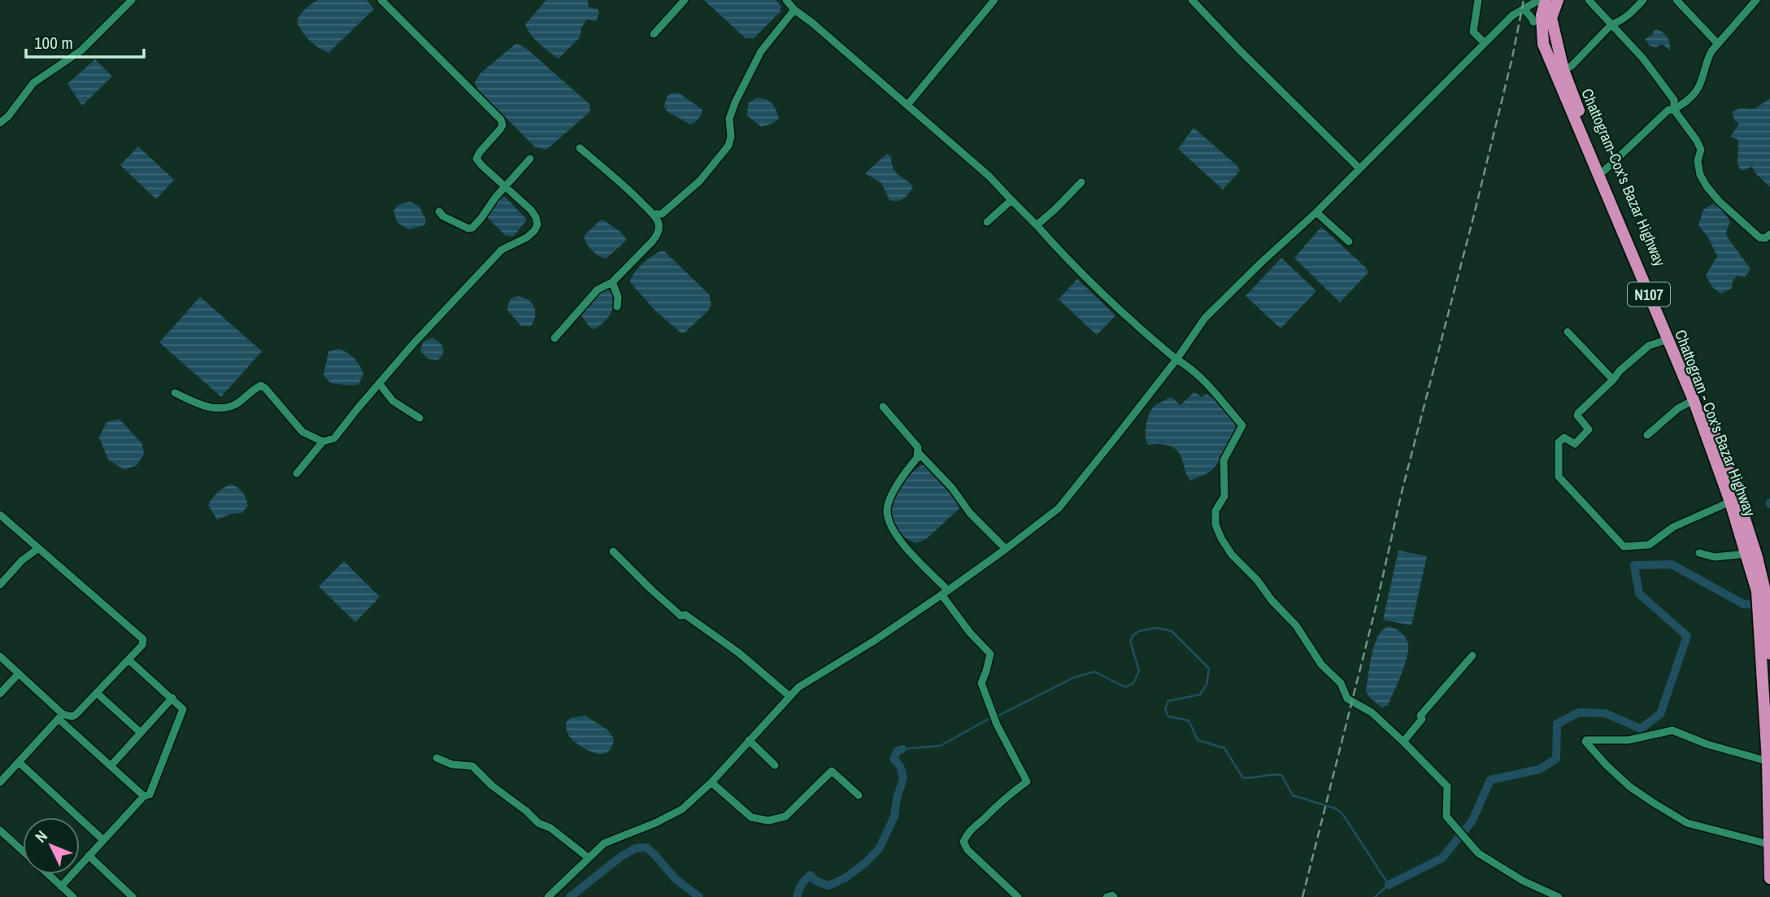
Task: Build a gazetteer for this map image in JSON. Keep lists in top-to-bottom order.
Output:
{
  "streets": {
    "highway": ["Chattogram-Cox's Bazar Highway", "N107", "Chattogram - Cox's Bazar Highway"]
  },
  "crossings": [
    ["Chattogram-Cox's Bazar Highway", "N107"],
    ["Chattogram-Cox's Bazar Highway", "Chattogram - Cox's Bazar Highway"],
    ["N107", "Chattogram - Cox's Bazar Highway"]
  ],
  "scale_bar": "100 m",
  "north": "top left"
}
